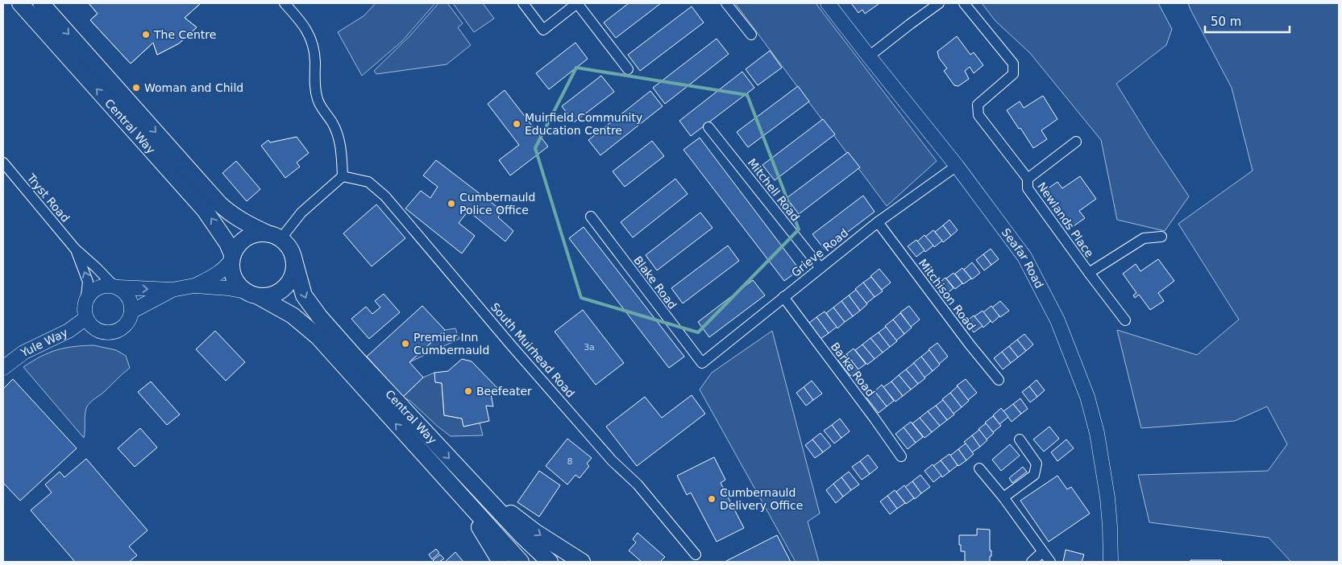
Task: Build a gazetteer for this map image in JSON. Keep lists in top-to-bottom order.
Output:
{
  "streets": {
    "main road": ["Central Way"],
    "street": [
      "Mitchell Road",
      "Tryst Road",
      "Newlands Place",
      "Grieve Road",
      "Seafar Road",
      "Blake Road",
      "Mitchison Road",
      "Yule Way",
      "South Muirhead Road",
      "Barke Road"
    ]
  },
  "crossings": [
    ["Mitchell Road", "Grieve Road"],
    ["Tryst Road", "Yule Way"],
    ["Grieve Road", "Seafar Road"],
    ["Grieve Road", "Blake Road"],
    ["Grieve Road", "Mitchison Road"],
    ["Grieve Road", "Barke Road"]
  ],
  "places": [
    "The Centre",
    "Woman and Child",
    "Muirfield Community Education Centre",
    "Cumbernauld Police Office",
    "Premier Inn Cumbernauld",
    "Beefeater",
    "Cumbernauld Delivery Office"
  ],
  "house_numbers": ["3a", "8"],
  "scale_bar": "50 m"
}
